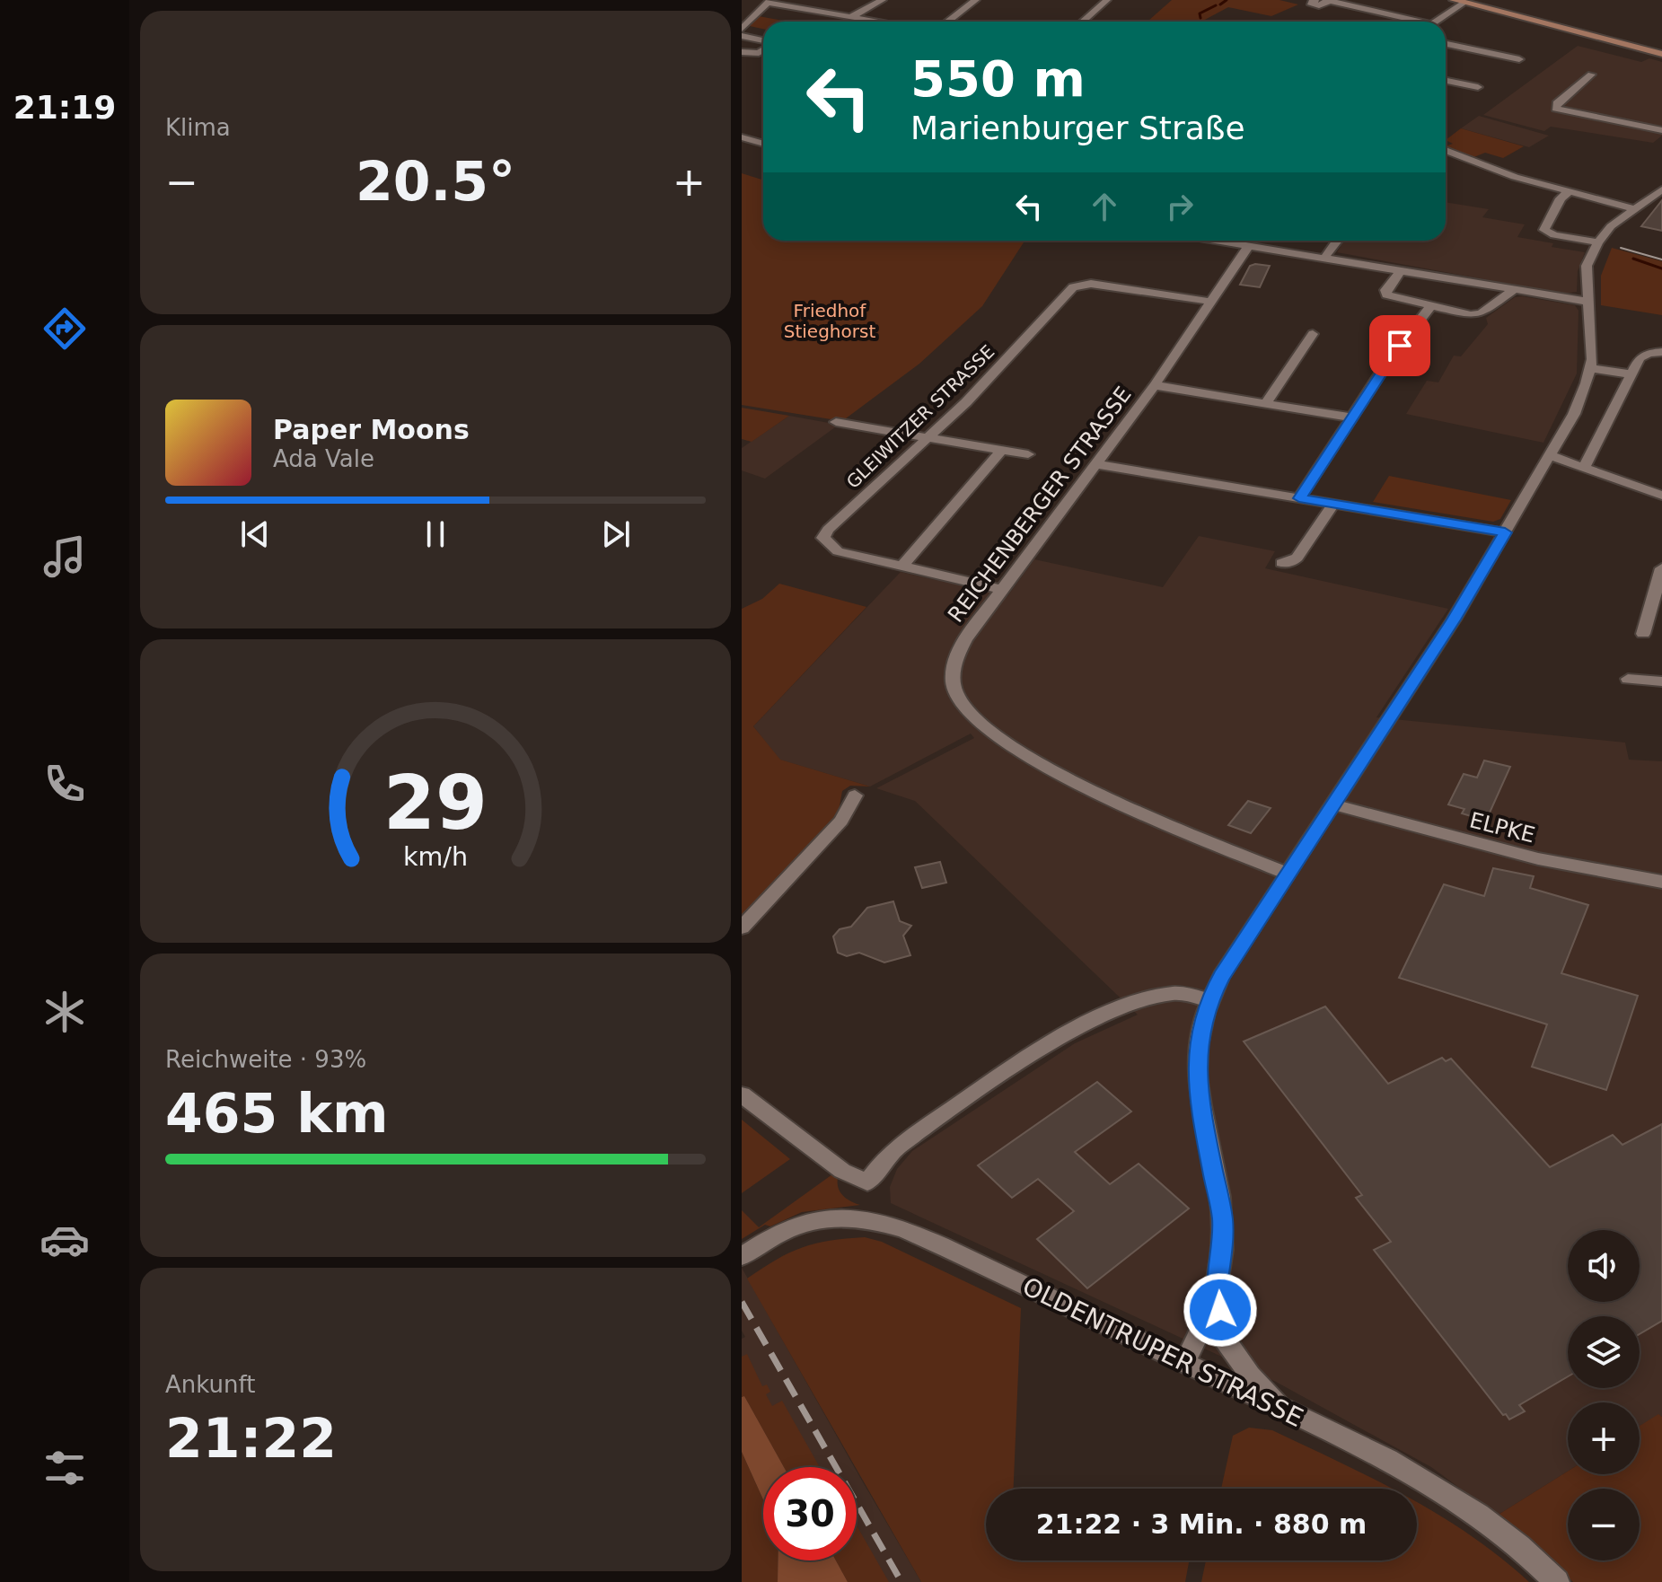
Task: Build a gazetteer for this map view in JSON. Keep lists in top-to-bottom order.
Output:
{
  "streets": {
    "street": [
      "GLEIWITZER STRASSE",
      "REICHENBERGER STRASSE",
      "ELPKE",
      "OLDENTRUPER STRASSE"
    ]
  },
  "crossings": [
    ["GLEIWITZER STRASSE", "REICHENBERGER STRASSE"]
  ],
  "parks": ["Friedhof Stieghorst"],
  "page": {
    "tabs": "21:19",
    "tile": [
      "Klima",
      ["Reichweite · 93%", "465 km"],
      ["Ankunft", "21:22"]
    ],
    "turn": ["550 m", "Marienburger Straße"],
    "heat": ["−", "20.5°", "+"],
    "song": ["Paper Moons", "Ada Vale"],
    "map_buttons": ["+", "−"],
    "limit": "30",
    "trip": "21:22 · 3 Min. · 880 m",
    "gauge": ["29", "km/h"]
  }
}
